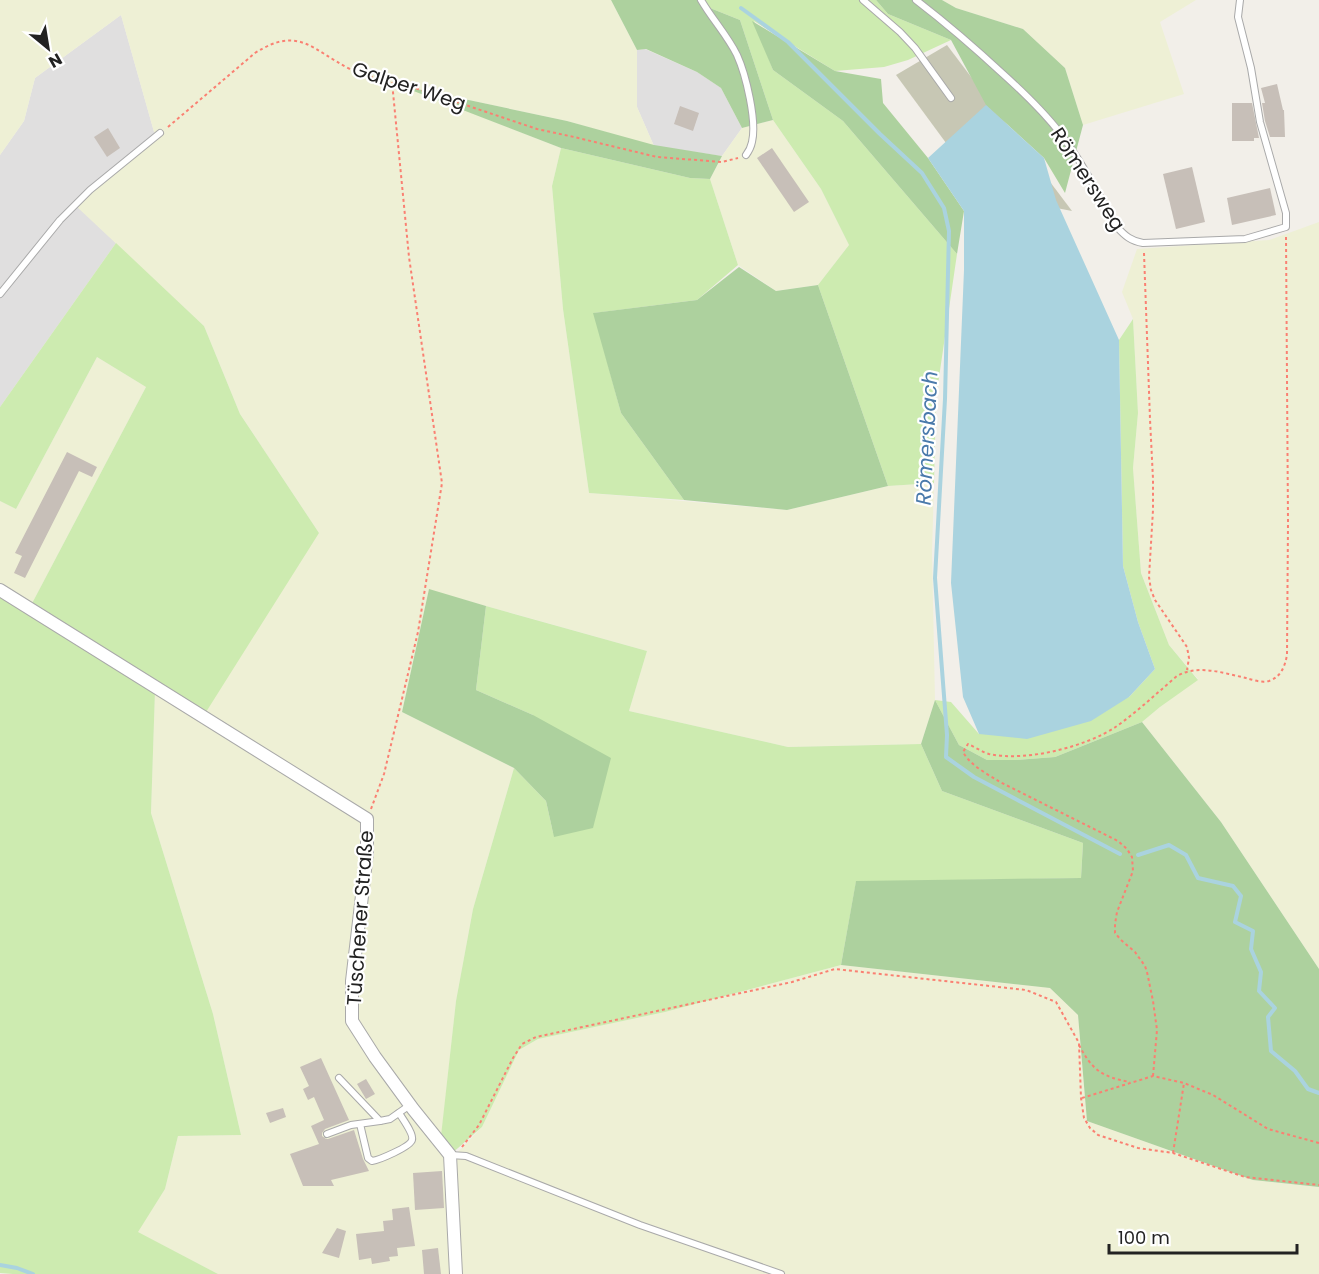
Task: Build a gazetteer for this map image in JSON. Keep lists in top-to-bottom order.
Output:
{
  "streets": {
    "street": ["Tüschener Straße"],
    "lane": ["Römersweg"],
    "path": ["Galper Weg"]
  },
  "water": ["Römersbach"],
  "scale_bar": "100 m",
  "north": "bottom right"
}
